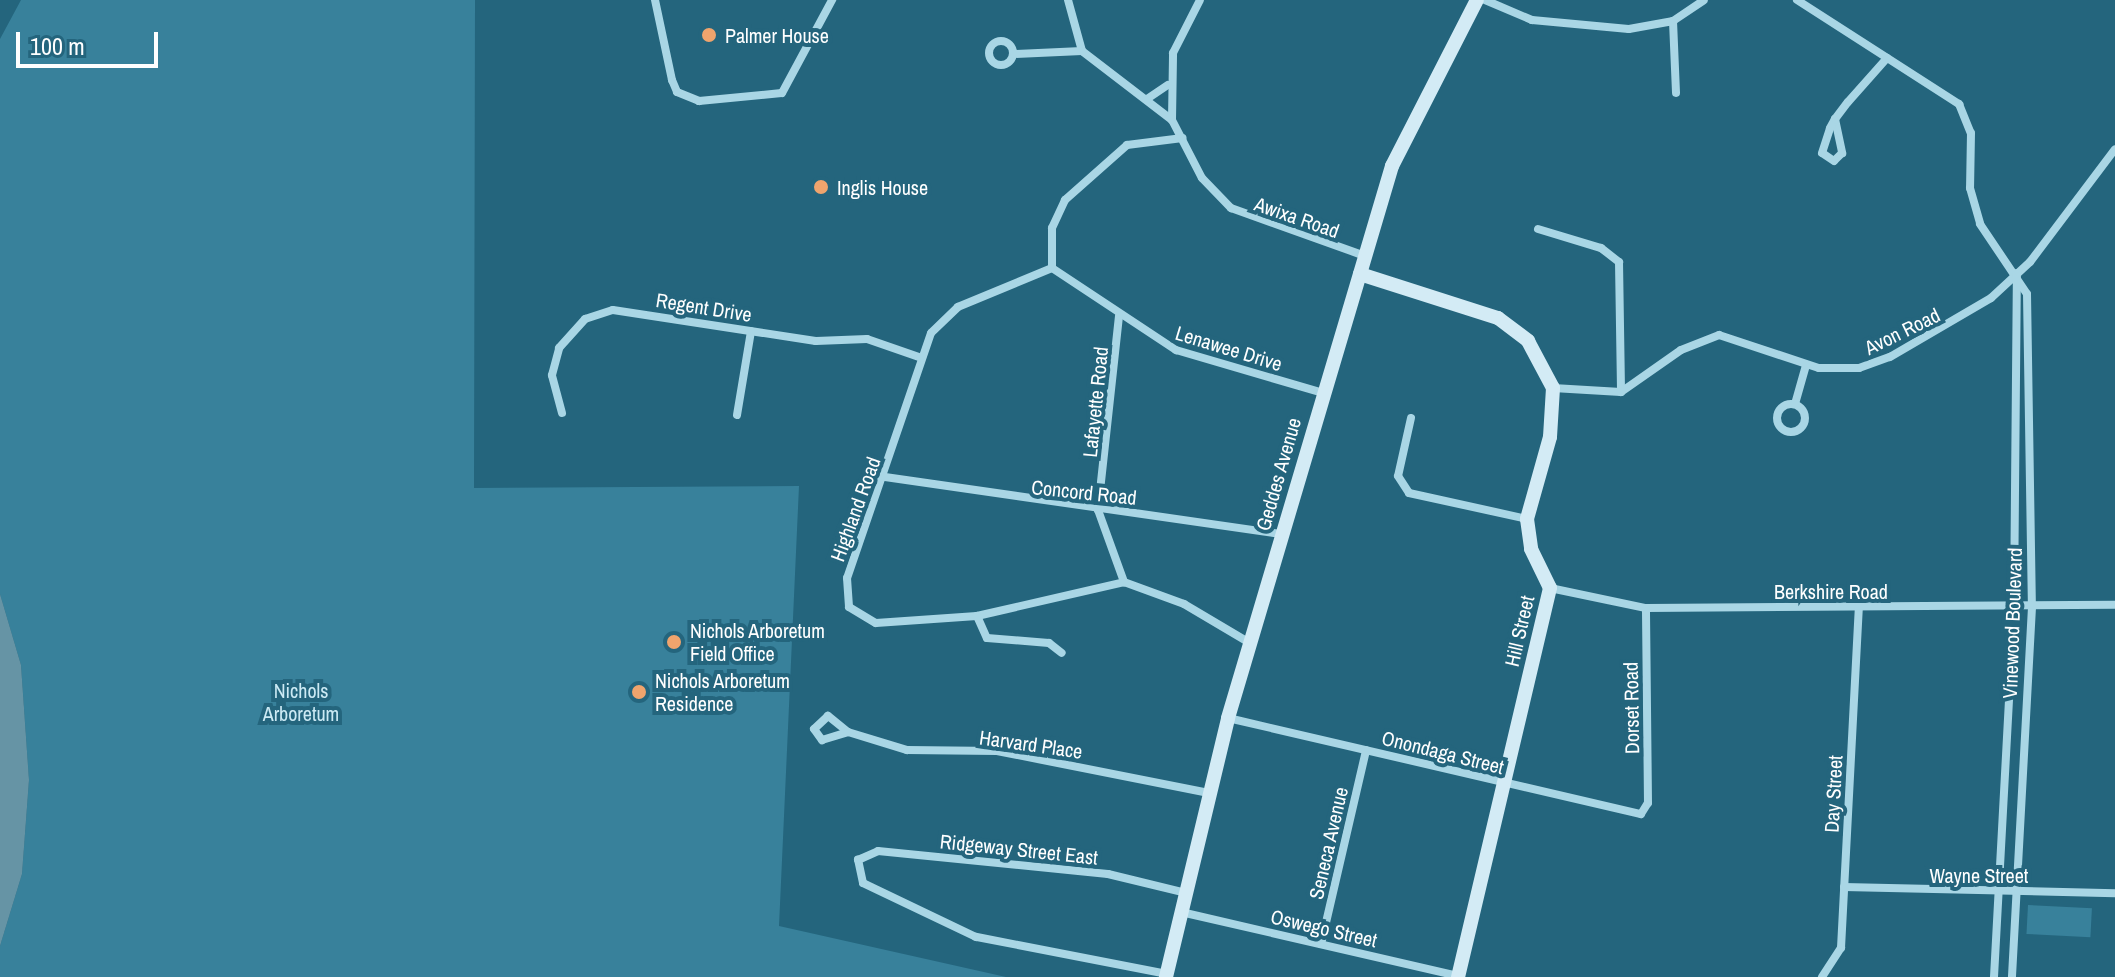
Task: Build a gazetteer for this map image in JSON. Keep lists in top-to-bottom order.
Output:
{
  "streets": {
    "main road": ["Geddes Avenue", "Hill Street"],
    "street": [
      "Awixa Road",
      "Regent Drive",
      "Avon Road",
      "Lenawee Drive",
      "Lafayette Road",
      "Concord Road",
      "Highland Road",
      "Berkshire Road",
      "Vinewood Boulevard",
      "Dorset Road",
      "Harvard Place",
      "Onondaga Street",
      "Day Street",
      "Seneca Avenue",
      "Ridgeway Street East",
      "Wayne Street",
      "Oswego Street"
    ]
  },
  "crossings": [
    ["Awixa Road", "Geddes Avenue"],
    ["Regent Drive", "Highland Road"],
    ["Avon Road", "Vinewood Boulevard"],
    ["Lenawee Drive", "Lafayette Road"],
    ["Lenawee Drive", "Geddes Avenue"],
    ["Lenawee Drive", "Highland Road"],
    ["Lafayette Road", "Concord Road"],
    ["Lafayette Road", "Highland Road"],
    ["Geddes Avenue", "Concord Road"],
    ["Geddes Avenue", "Harvard Place"],
    ["Geddes Avenue", "Onondaga Street"],
    ["Geddes Avenue", "Ridgeway Street East"],
    ["Geddes Avenue", "Oswego Street"],
    ["Concord Road", "Highland Road"],
    ["Berkshire Road", "Vinewood Boulevard"],
    ["Berkshire Road", "Hill Street"],
    ["Berkshire Road", "Dorset Road"],
    ["Berkshire Road", "Day Street"],
    ["Vinewood Boulevard", "Wayne Street"],
    ["Hill Street", "Onondaga Street"],
    ["Hill Street", "Oswego Street"],
    ["Dorset Road", "Onondaga Street"],
    ["Onondaga Street", "Seneca Avenue"],
    ["Day Street", "Wayne Street"],
    ["Seneca Avenue", "Oswego Street"]
  ],
  "parks": ["Nichols Arboretum"],
  "places": [
    "Palmer House",
    "Inglis House",
    "Nichols Arboretum Field Office",
    "Nichols Arboretum Residence"
  ],
  "scale_bar": "100 m"
}
